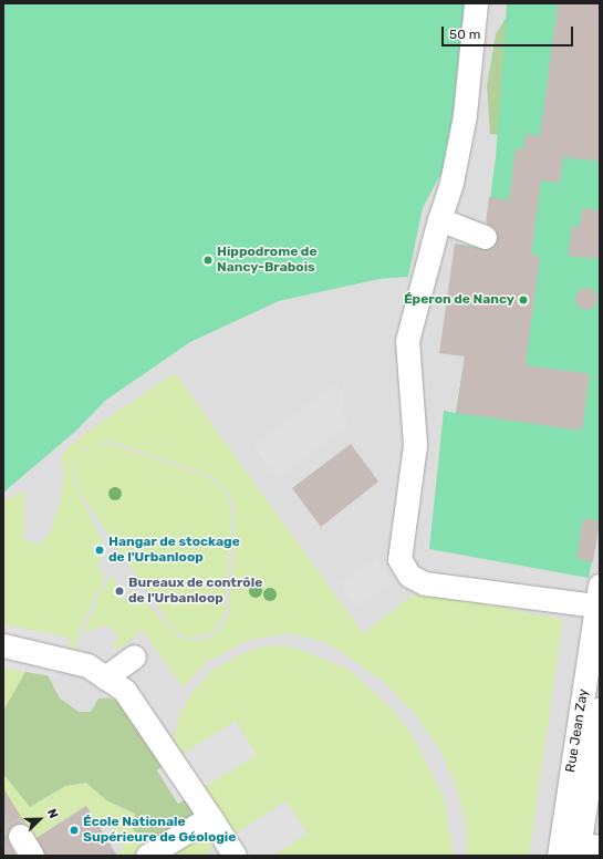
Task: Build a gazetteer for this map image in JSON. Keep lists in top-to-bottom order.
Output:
{
  "streets": {
    "street": ["Rue Jean Zay"]
  },
  "places": [
    "Hippodrome de Nancy-Brabois",
    "Éperon de Nancy",
    "Hangar de stockage de l'Urbanloop",
    "Bureaux de contrôle de l'Urbanloop",
    "École Nationale Supérieure de Géologie"
  ],
  "scale_bar": "50 m",
  "north": "top right"
}
